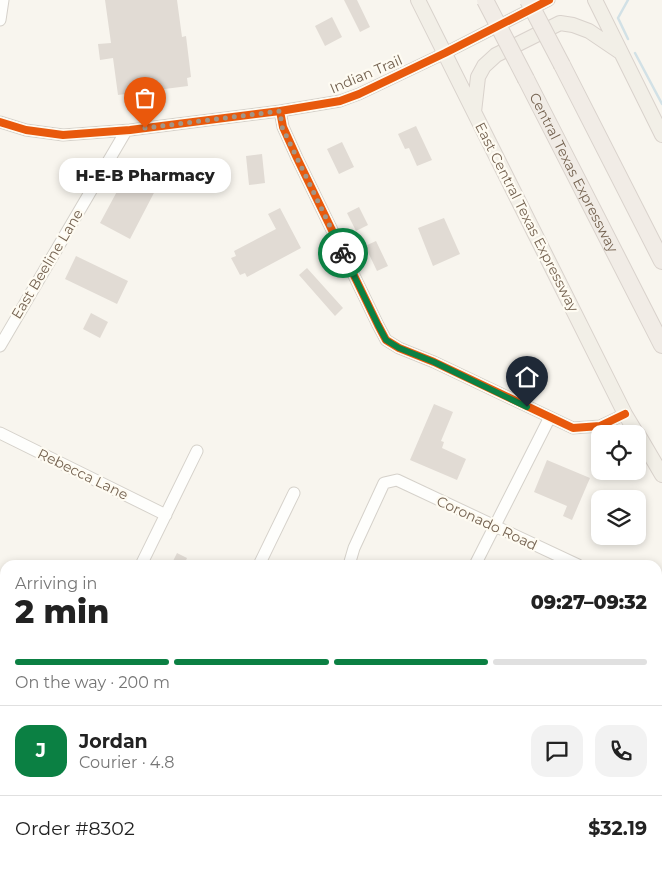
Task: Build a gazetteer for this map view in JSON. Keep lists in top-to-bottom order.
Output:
{
  "streets": {
    "highway": ["Central Texas Expressway"],
    "main road": ["East Central Texas Expressway"],
    "street": [
      "Indian Trail",
      "East Beeline Lane",
      "Rebecca Lane",
      "Coronado Road"
    ]
  },
  "crossings": [
    ["Indian Trail", "East Central Texas Expressway"],
    ["Indian Trail", "East Beeline Lane"]
  ],
  "places": ["H-E-B Pharmacy"],
  "page": {
    "bubble": "H-E-B Pharmacy",
    "heading": ["2 min", "Arriving in", "09:27–09:32"],
    "panel": [
      "Jordan",
      "Courier · 4.8",
      "Order #8302",
      "$32.19"
    ],
    "bar": "On the way · 200 m",
    "round": "J"
  }
}
